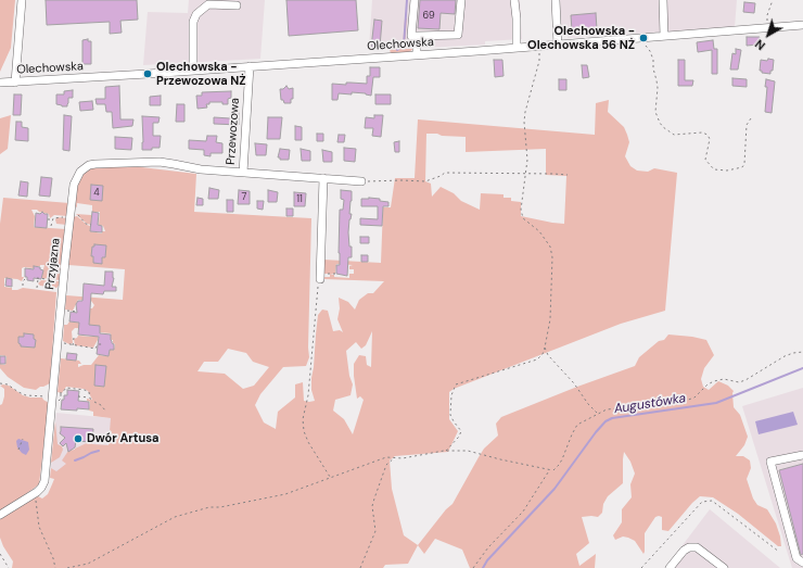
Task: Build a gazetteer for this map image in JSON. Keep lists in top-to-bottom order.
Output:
{
  "streets": {
    "street": ["Olechowska", "Przewozowa", "Przyjazna"]
  },
  "crossings": [
    ["Olechowska", "Przewozowa"],
    ["Przewozowa", "Przyjazna"]
  ],
  "water": ["Augustówka"],
  "places": ["Olechowska - Olechowska 56 NŻ", "Olechowska - Przewozowa NŻ", "Dwór Artusa"],
  "house_numbers": [
    "69",
    "4",
    "7",
    "11"
  ],
  "north": "bottom left"
}
